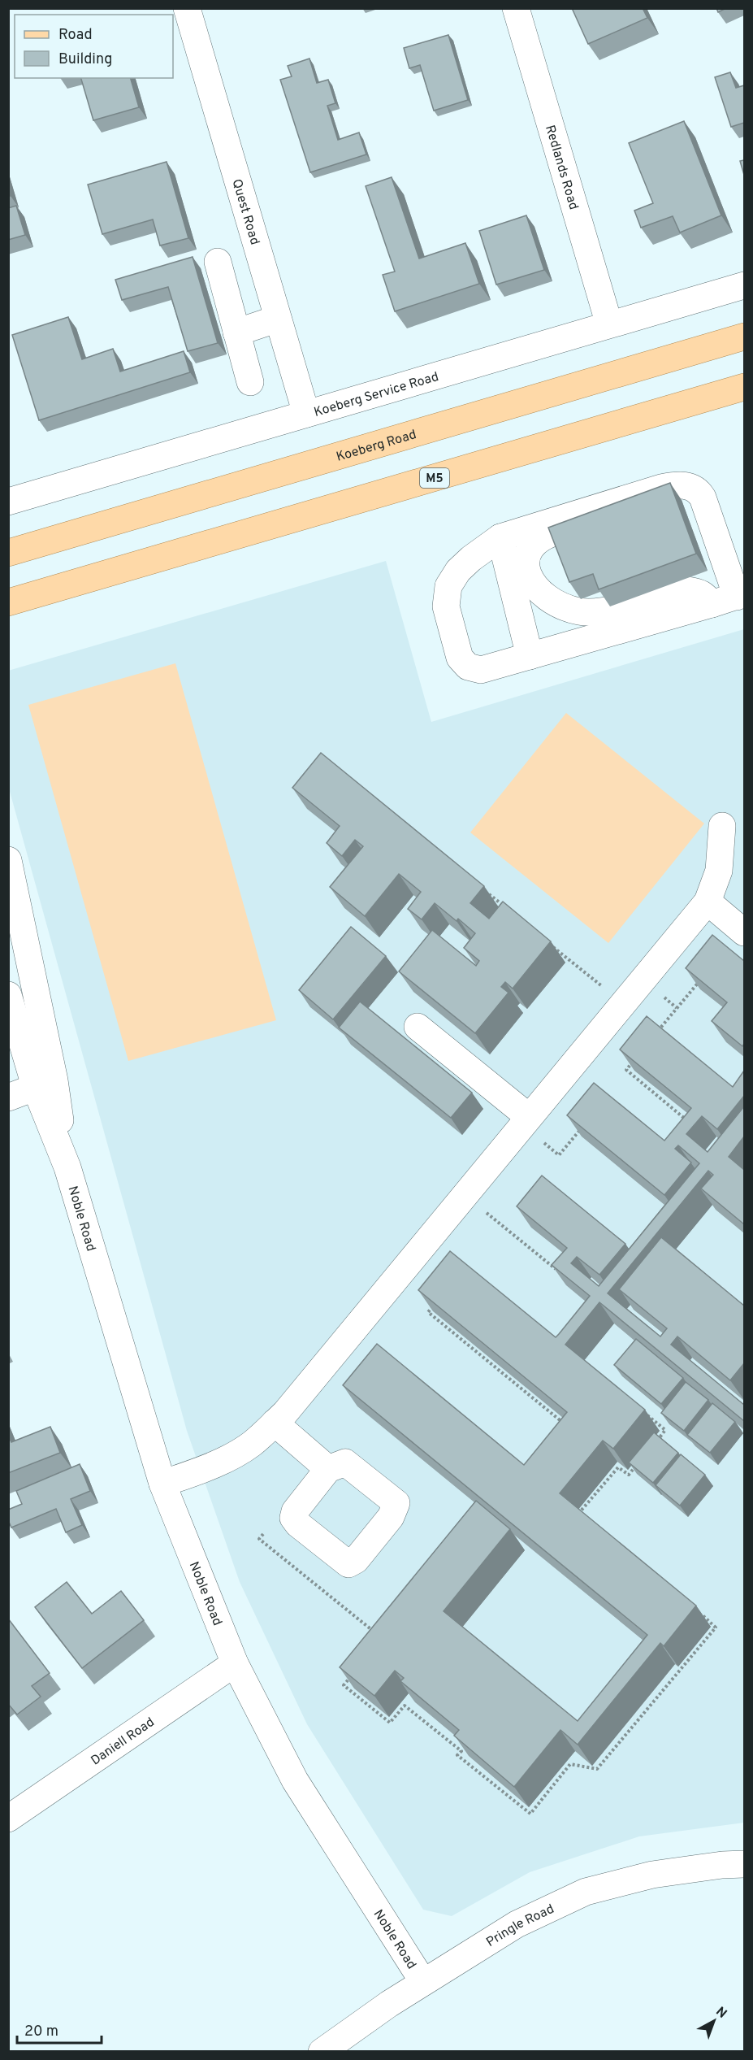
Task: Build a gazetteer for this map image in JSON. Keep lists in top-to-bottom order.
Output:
{
  "streets": {
    "main road": ["Koeberg Road", "M5"],
    "street": [
      "Redlands Road",
      "Quest Road",
      "Koeberg Service Road",
      "Noble Road",
      "Daniell Road",
      "Pringle Road"
    ]
  },
  "crossings": [
    ["Redlands Road", "Koeberg Service Road"],
    ["Quest Road", "Koeberg Service Road"],
    ["Noble Road", "Daniell Road"],
    ["Noble Road", "Pringle Road"]
  ],
  "legend": ["Road", "Building"],
  "scale_bar": "20 m",
  "north": "top right"
}
